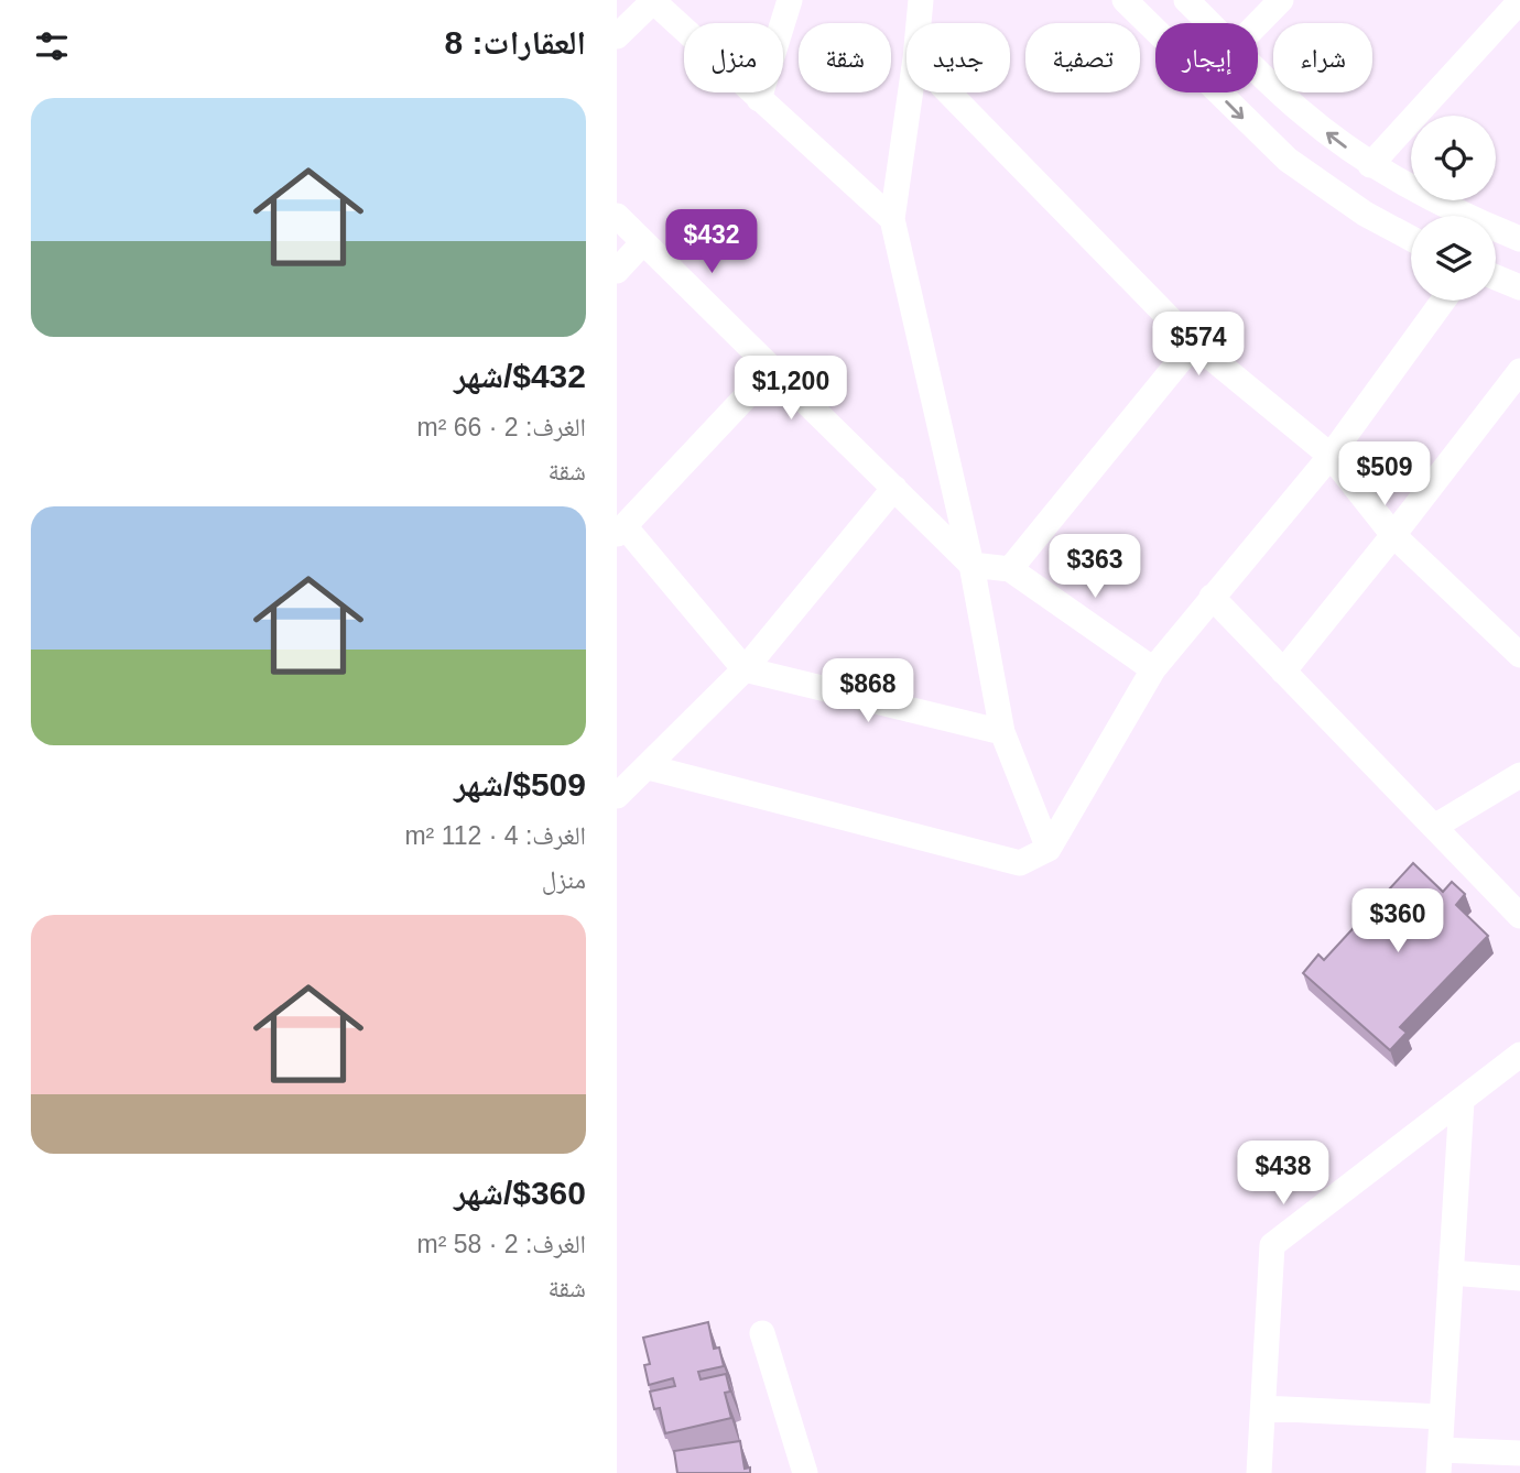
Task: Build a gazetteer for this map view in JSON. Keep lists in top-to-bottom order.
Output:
{
  "page": {
    "heading": "العقارات: 8",
    "chip": [
      "شراء",
      "إيجار",
      "تصفية",
      "جديد",
      "شقة",
      "منزل"
    ],
    "list": [
      {
        "name": "$432/شهر",
        "note": "الغرف: 2 · 66 m² · شقة"
      },
      {
        "name": "$509/شهر",
        "note": "الغرف: 4 · 112 m² · منزل"
      },
      {
        "name": "$360/شهر",
        "note": "الغرف: 2 · 58 m² · شقة"
      }
    ],
    "price": [
      "$432",
      "$574",
      "$1,200",
      "$509",
      "$363",
      "$868",
      "$360",
      "$438"
    ]
  }
}
